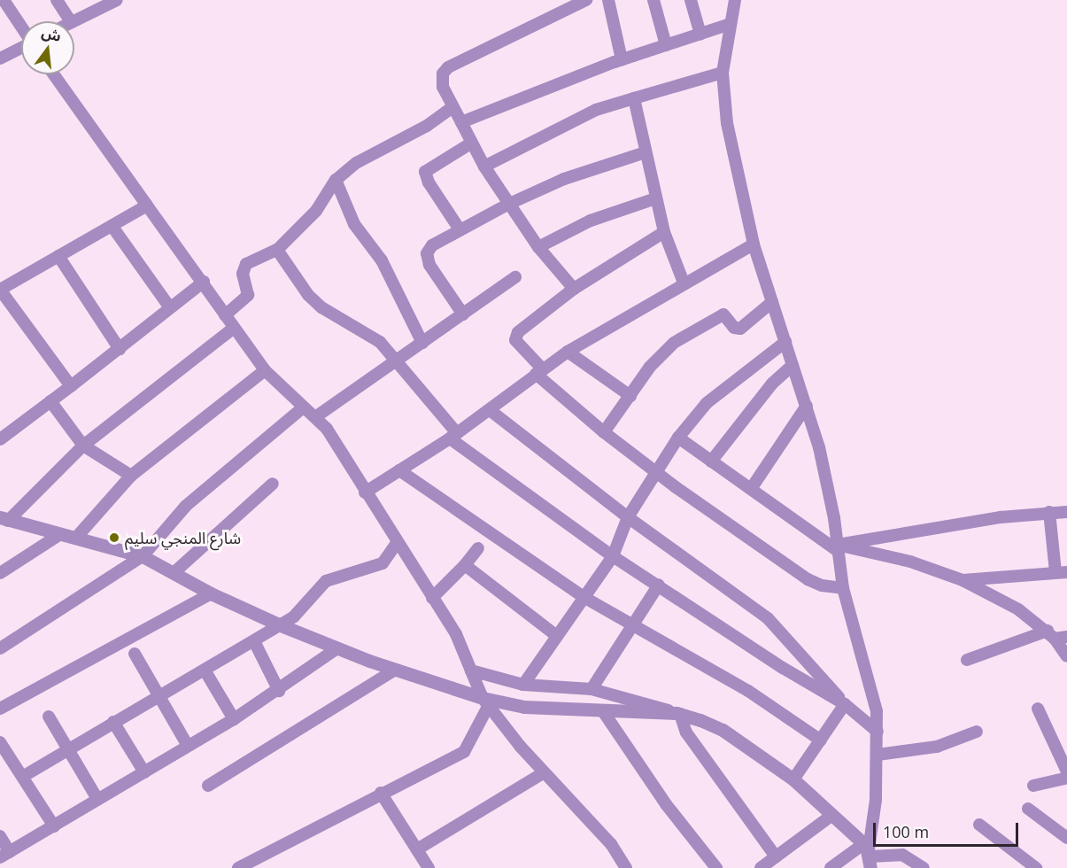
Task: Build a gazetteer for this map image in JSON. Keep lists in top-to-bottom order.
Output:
{
  "places": ["شارع المنجي سليم"],
  "scale_bar": "100 m",
  "north": "top"
}
